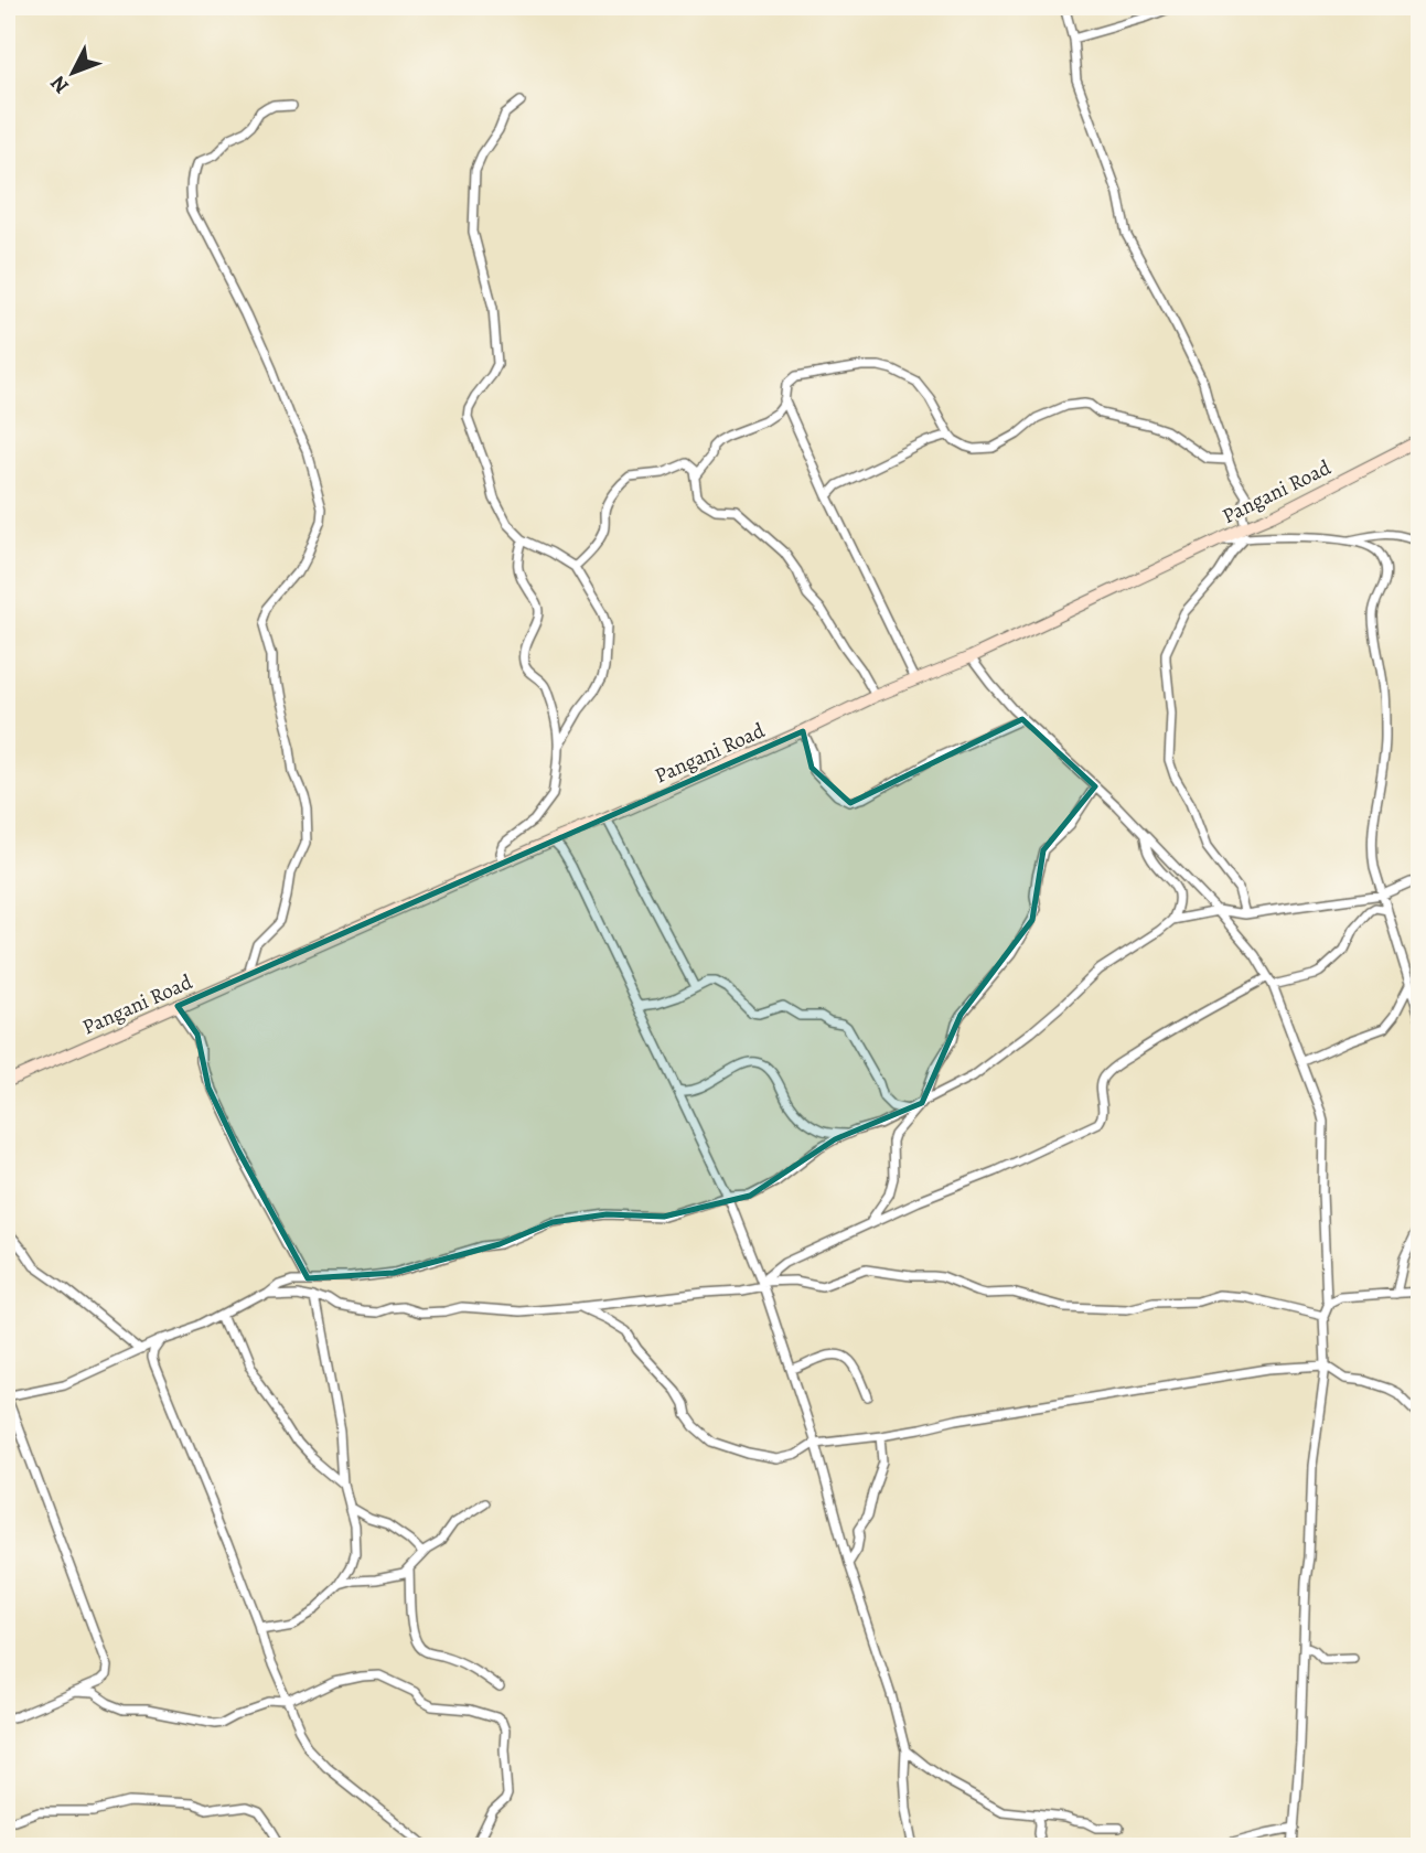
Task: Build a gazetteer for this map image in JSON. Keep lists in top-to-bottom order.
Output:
{
  "streets": {
    "main road": ["Pangani Road"]
  },
  "north": "bottom left"
}
